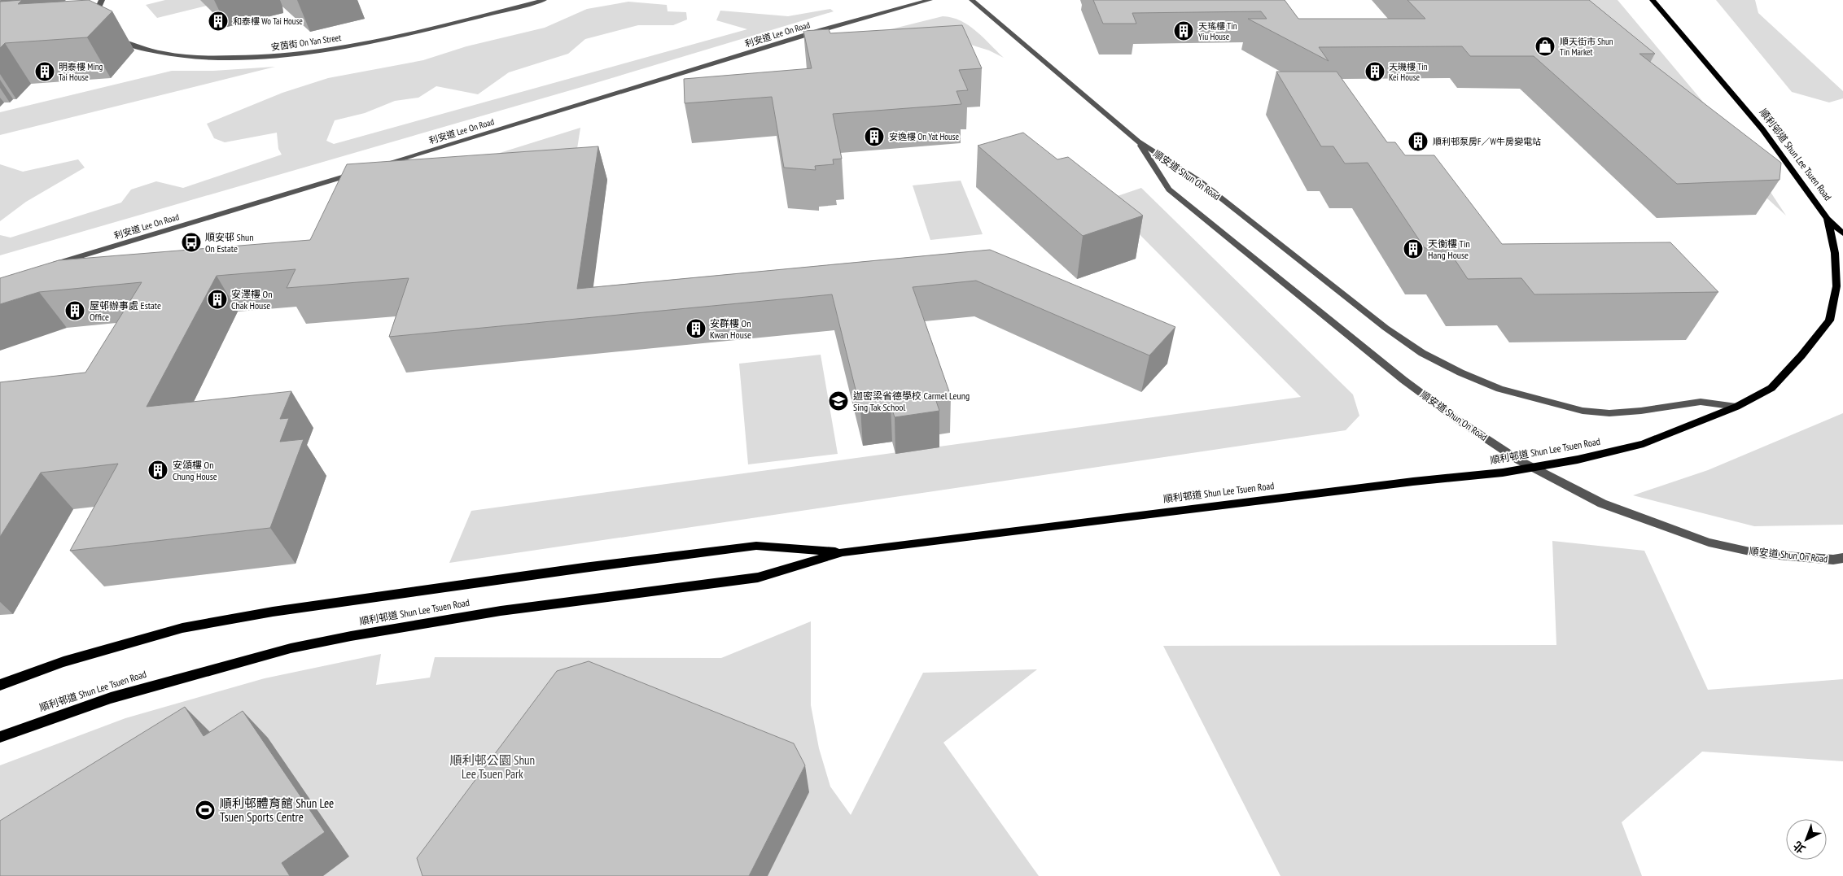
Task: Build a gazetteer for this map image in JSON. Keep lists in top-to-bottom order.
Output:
{
  "streets": {
    "main road": ["順利邨道 Shun Lee Tsuen Road"],
    "street": ["利安道 Lee On Road", "安茵街 On Yan Street", "順安道 Shun On Road"]
  },
  "crossings": [
    ["順利邨道 Shun Lee Tsuen Road", "順安道 Shun On Road"]
  ],
  "parks": ["順利邨公園 Shun Lee Tsuen Park"],
  "places": {
    "building": [
      "和泰樓 Wo Tai House",
      "天瑤樓 Tin Yiu House",
      "明泰樓 Ming Tai House",
      "天璣樓 Tin Kei House",
      "安逸樓 On Yat House",
      "順利邨泵房F／W牛房變電站",
      "天衡樓 Tin Hang House",
      "安澤樓 On Chak House",
      "屋邨辦事處 Estate Office",
      "安群樓 On Kwan House",
      "安頌樓 On Chung House"
    ],
    "shop": ["順天街市 Shun Tin Market"],
    "bus stop": ["順安邨 Shun On Estate"],
    "school or university": ["迦密梁省德學校 Carmel Leung Sing Tak School"],
    "sports": ["順利邨體育館 Shun Lee Tsuen Sports Centre"]
  },
  "north": "bottom left"
}
